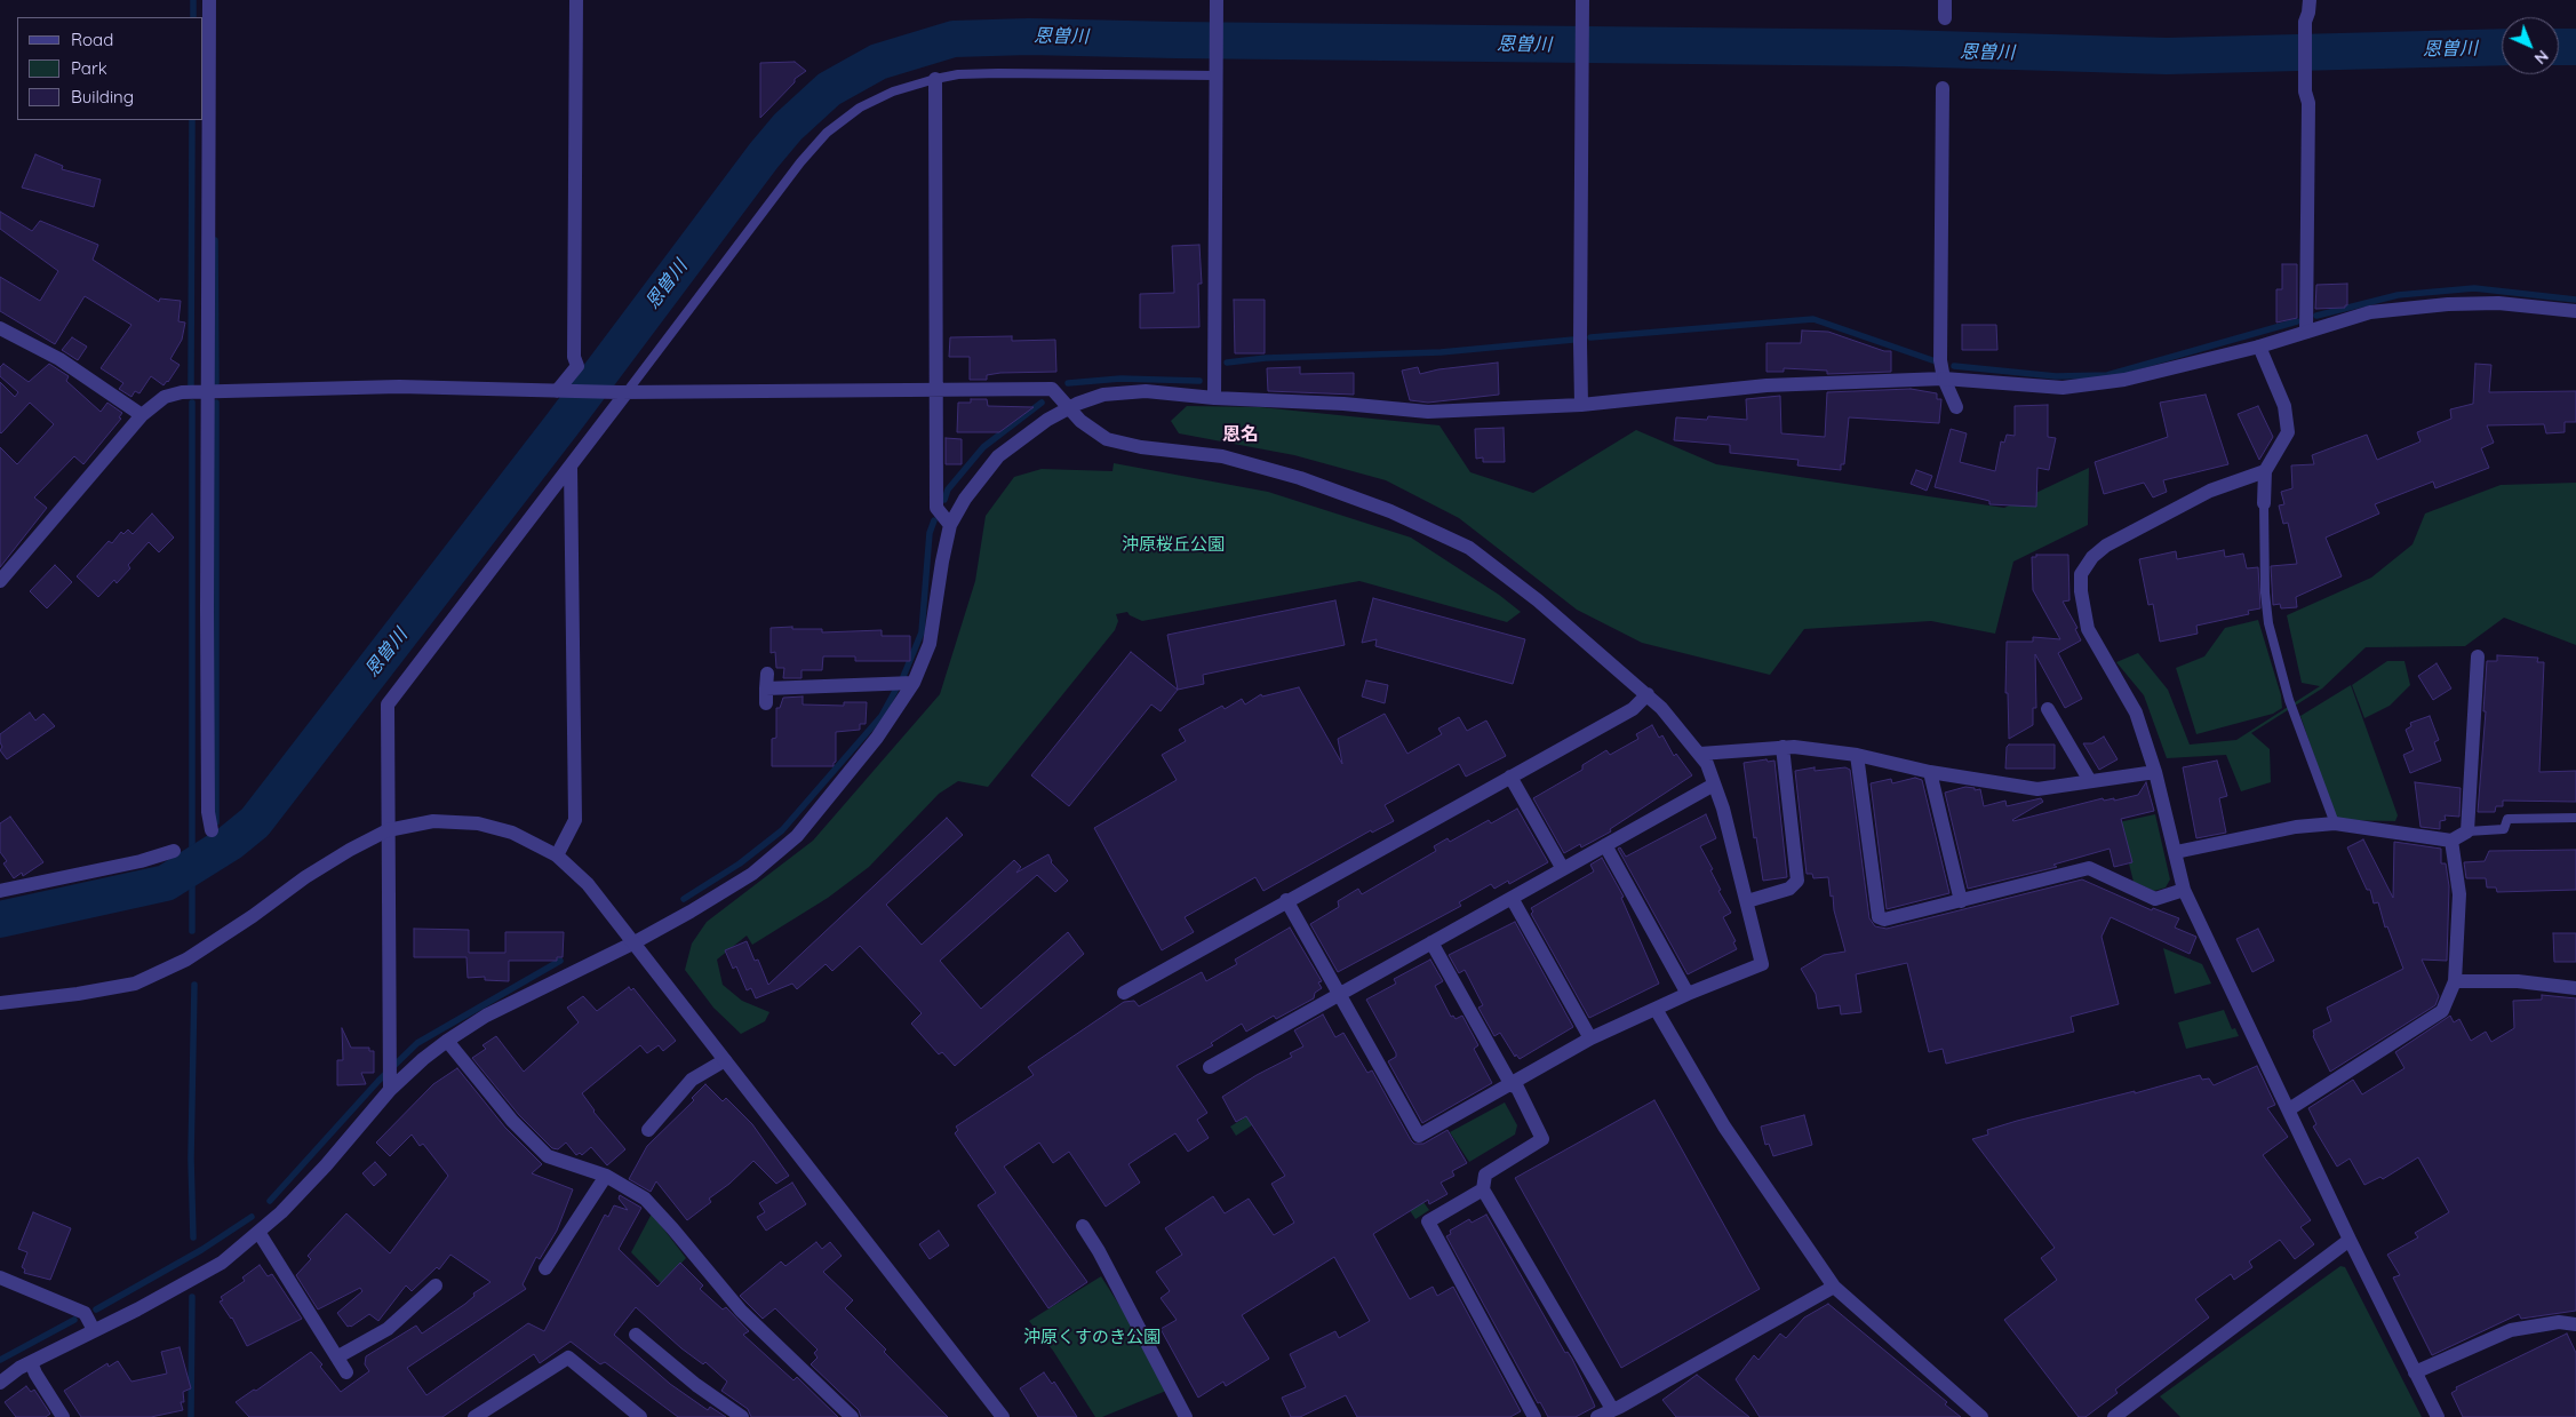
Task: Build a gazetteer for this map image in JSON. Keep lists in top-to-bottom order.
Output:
{
  "districts": ["恩名"],
  "water": ["恩曽川"],
  "parks": ["沖原桜丘公園", "沖原くすのき公園"],
  "legend": ["Road", "Park", "Building"],
  "north": "bottom right"
}
